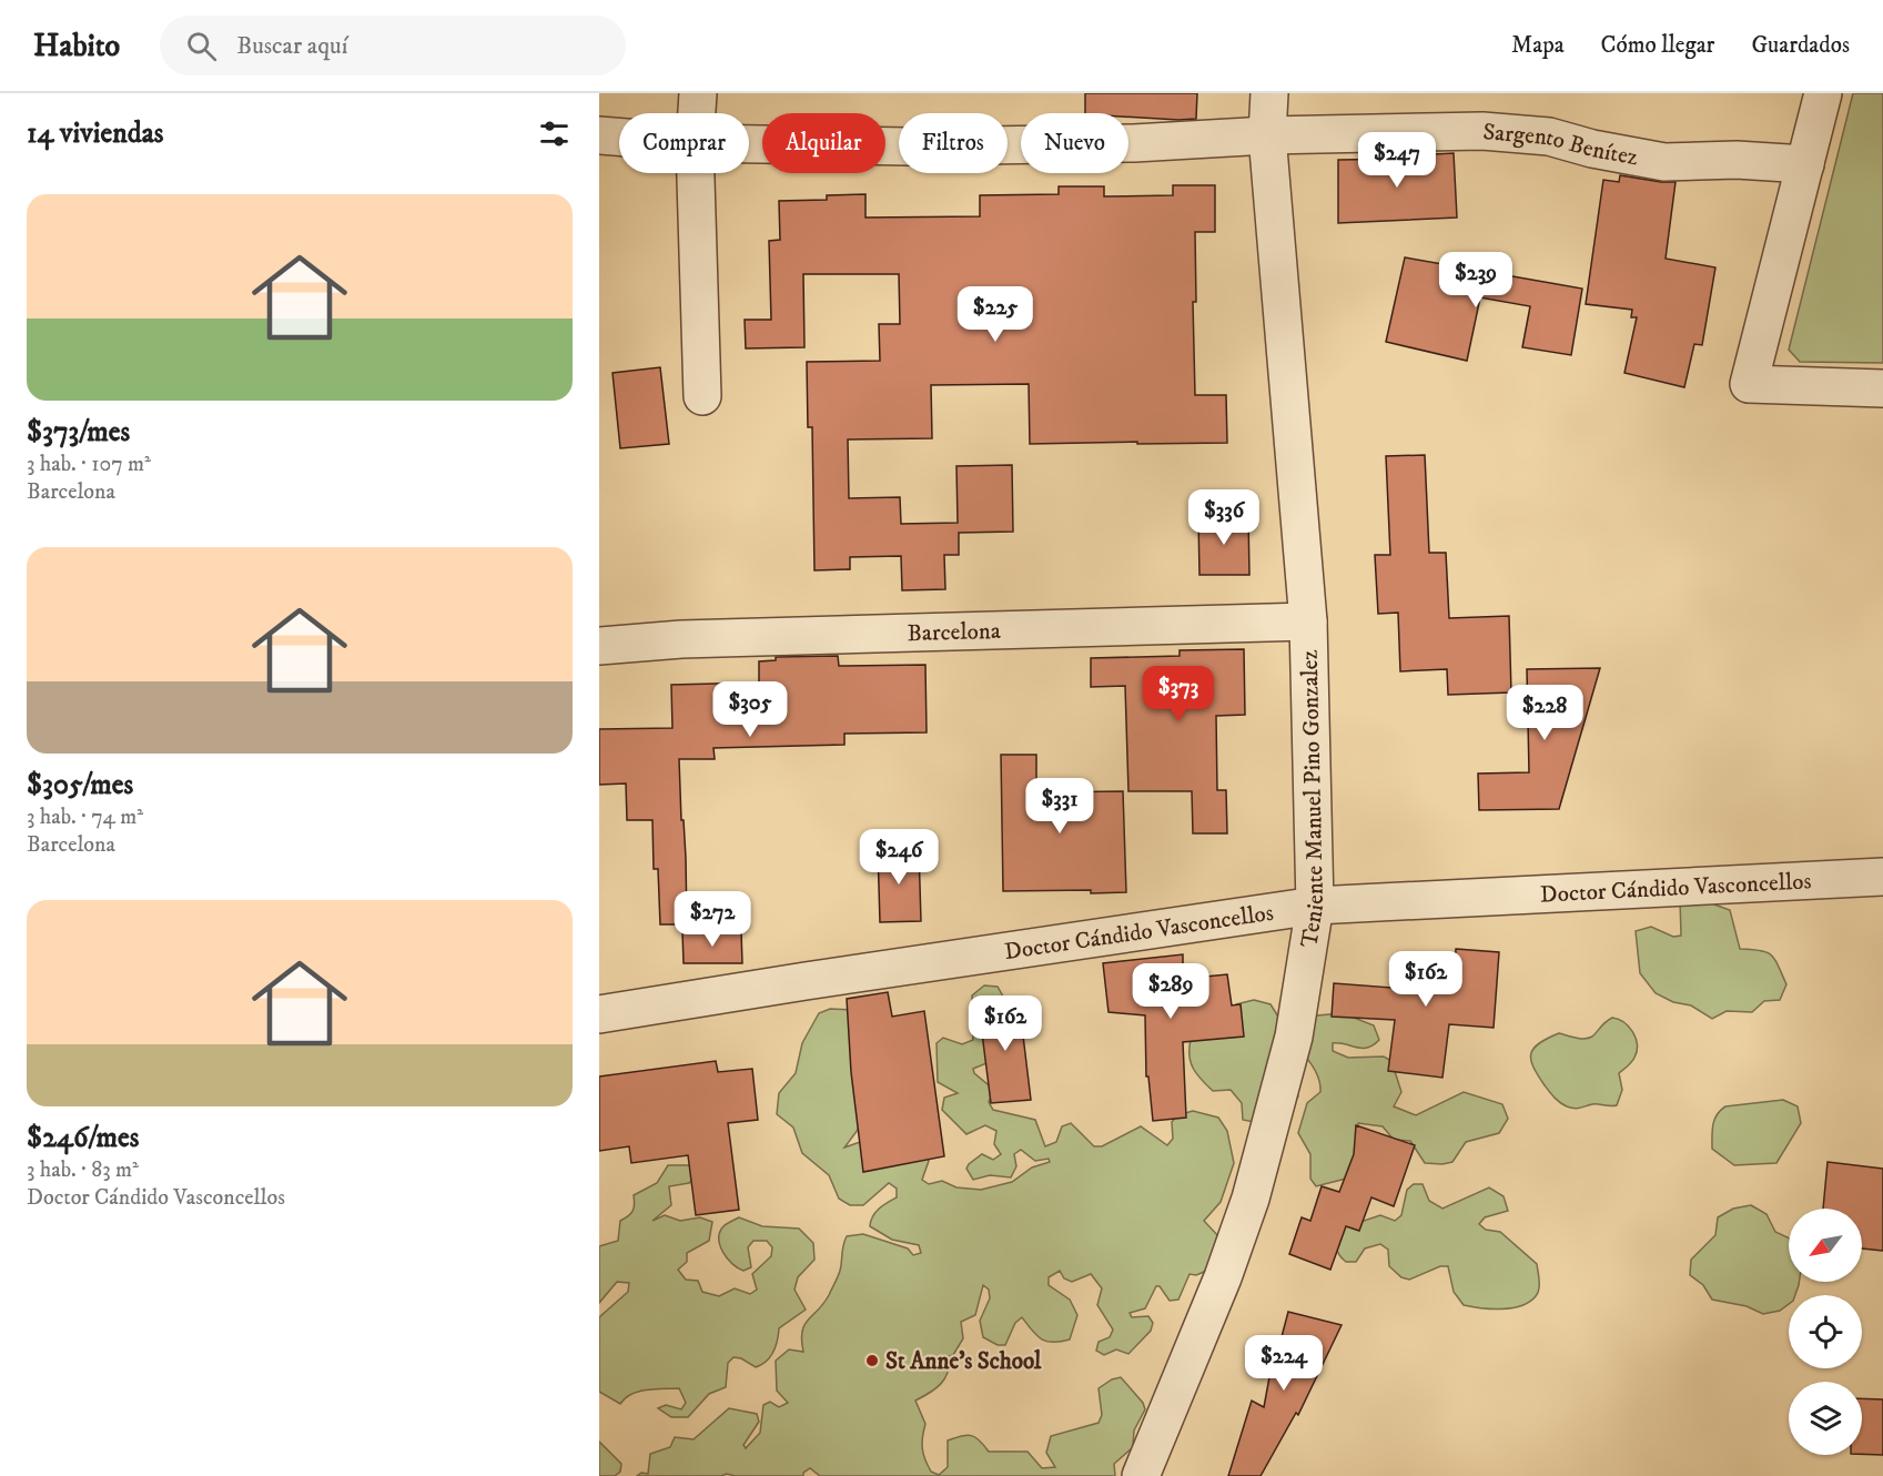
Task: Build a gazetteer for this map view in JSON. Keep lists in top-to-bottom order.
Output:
{
  "streets": {
    "street": [
      "Sargento Benítez",
      "Barcelona",
      "Teniente Manuel Pino Gonzalez",
      "Doctor Cándido Vasconcellos"
    ]
  },
  "crossings": [
    ["Sargento Benítez", "Teniente Manuel Pino Gonzalez"],
    ["Barcelona", "Teniente Manuel Pino Gonzalez"],
    ["Teniente Manuel Pino Gonzalez", "Doctor Cándido Vasconcellos"]
  ],
  "places": ["St Anne's School"],
  "north": "bottom left",
  "page": {
    "header": "Habito",
    "search": "Buscar aquí",
    "nav": ["Mapa", "Cómo llegar", "Guardados"],
    "heading": "14 viviendas",
    "chip": [
      "Comprar",
      "Alquilar",
      "Filtros",
      "Nuevo"
    ],
    "price": [
      "$247",
      "$239",
      "$225",
      "$336",
      "$373",
      "$305",
      "$228",
      "$331",
      "$246",
      "$272",
      "$162",
      "$289",
      "$162",
      "$224"
    ],
    "list": [
      {
        "name": "$373/mes",
        "note": "3 hab. · 107 m² · Barcelona"
      },
      {
        "name": "$305/mes",
        "note": "3 hab. · 74 m² · Barcelona"
      },
      {
        "name": "$246/mes",
        "note": "3 hab. · 83 m² · Doctor Cándido Vasconcellos"
      }
    ]
  }
}
